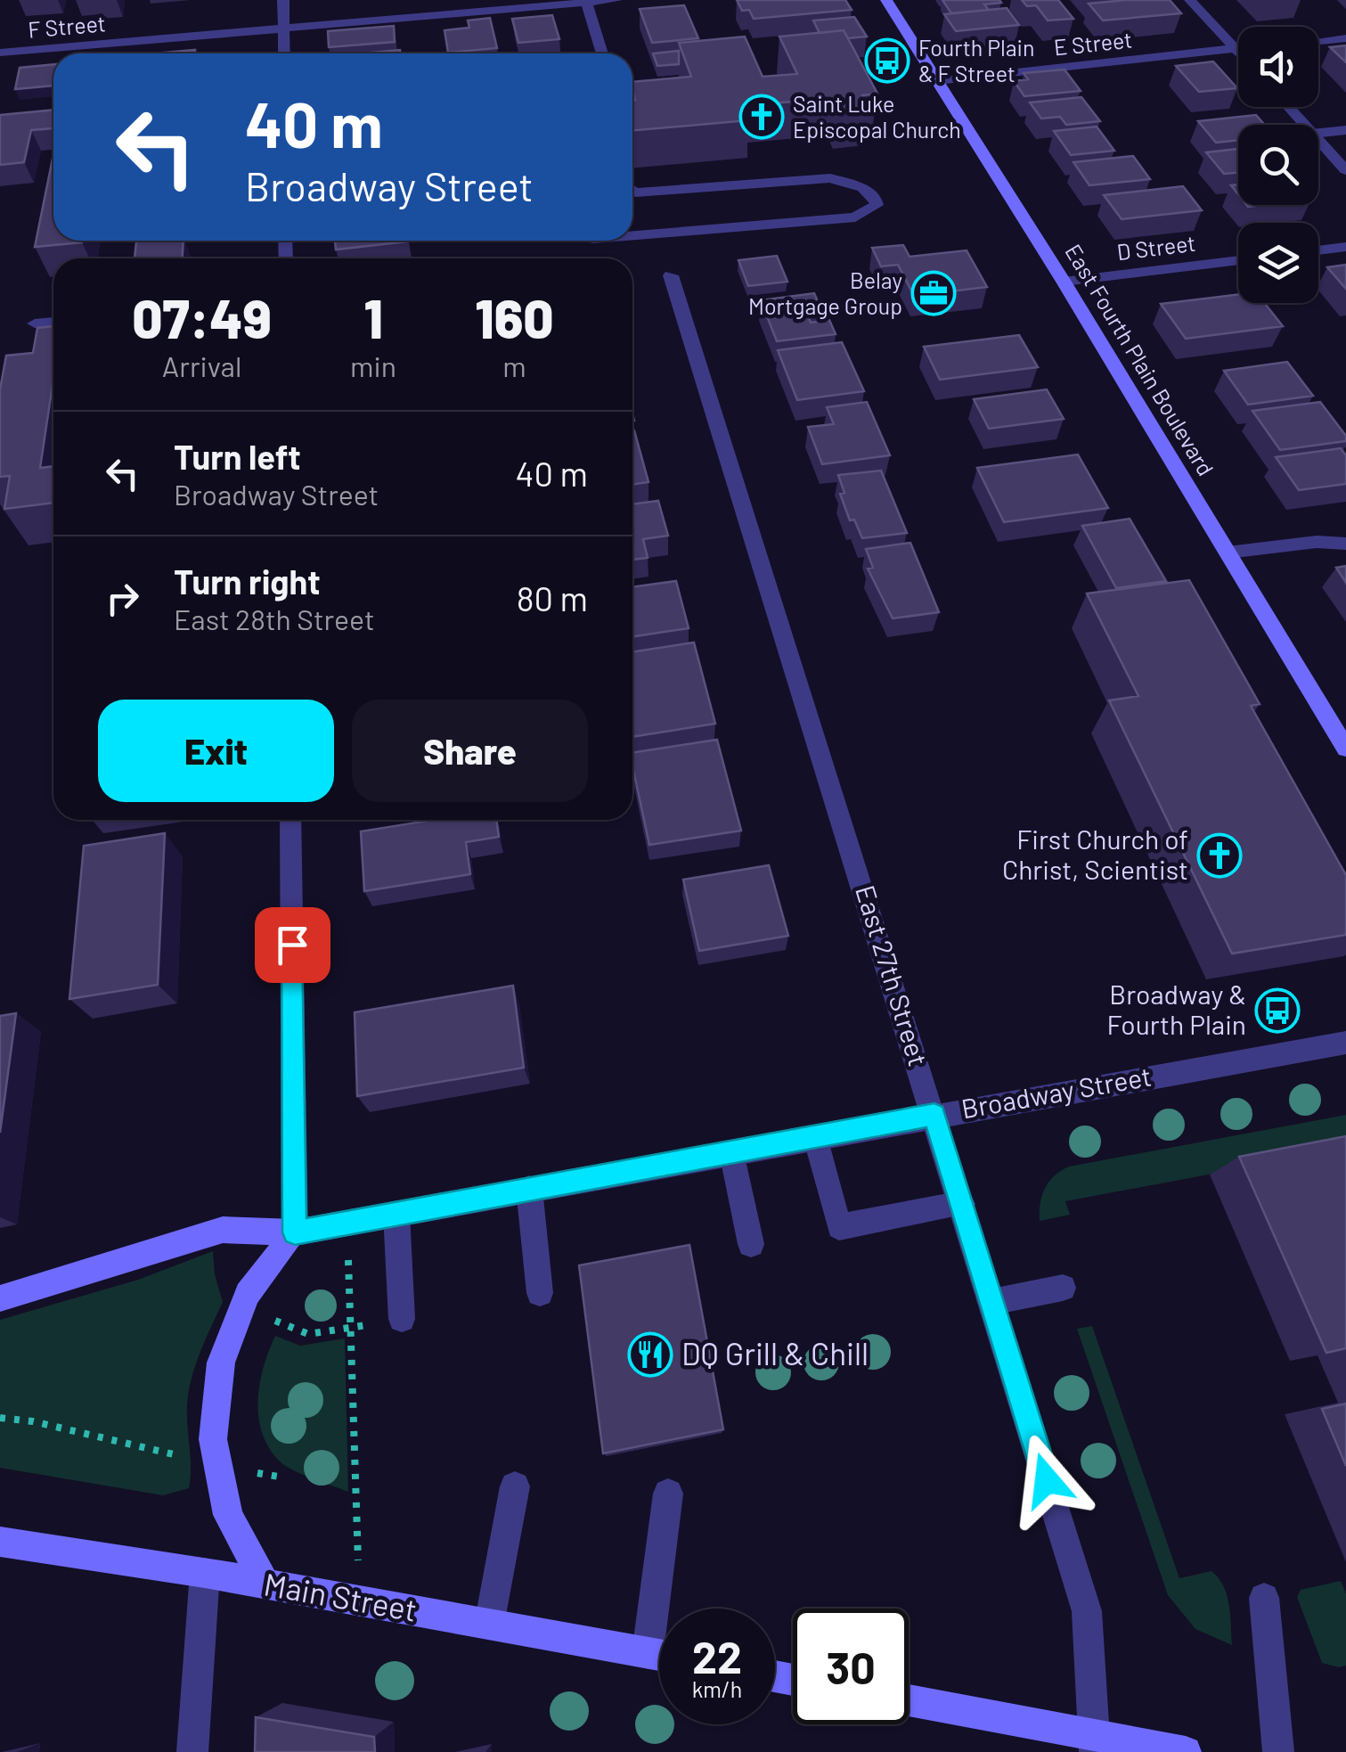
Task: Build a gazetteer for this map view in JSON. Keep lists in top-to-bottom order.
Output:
{
  "streets": {
    "main road": ["East Fourth Plain Boulevard", "Main Street"],
    "street": [
      "F Street",
      "E Street",
      "D Street",
      "East 27th Street",
      "Broadway Street"
    ]
  },
  "crossings": [
    ["E Street", "East Fourth Plain Boulevard"],
    ["D Street", "East Fourth Plain Boulevard"],
    ["East 27th Street", "Broadway Street"]
  ],
  "places": {
    "bus stop": ["Fourth Plain & F Street", "Broadway & Fourth Plain"],
    "church": ["Saint Luke Episcopal Church", "First Church of Christ, Scientist"],
    "office": ["Belay Mortgage Group"],
    "restaurant": ["DQ Grill & Chill"]
  },
  "page": {
    "turn": ["40 m", "Broadway Street"],
    "eta": [
      "07:49",
      "Arrival",
      "1",
      "min",
      "160",
      "m"
    ],
    "list": [
      {
        "name": "Turn left",
        "note": "Broadway Street",
        "value": "40 m"
      },
      {
        "name": "Turn right",
        "note": "East 28th Street",
        "value": "80 m"
      }
    ],
    "buttons": ["Exit", "Share"],
    "speed": "22 km/h",
    "limit": "30"
  }
}
